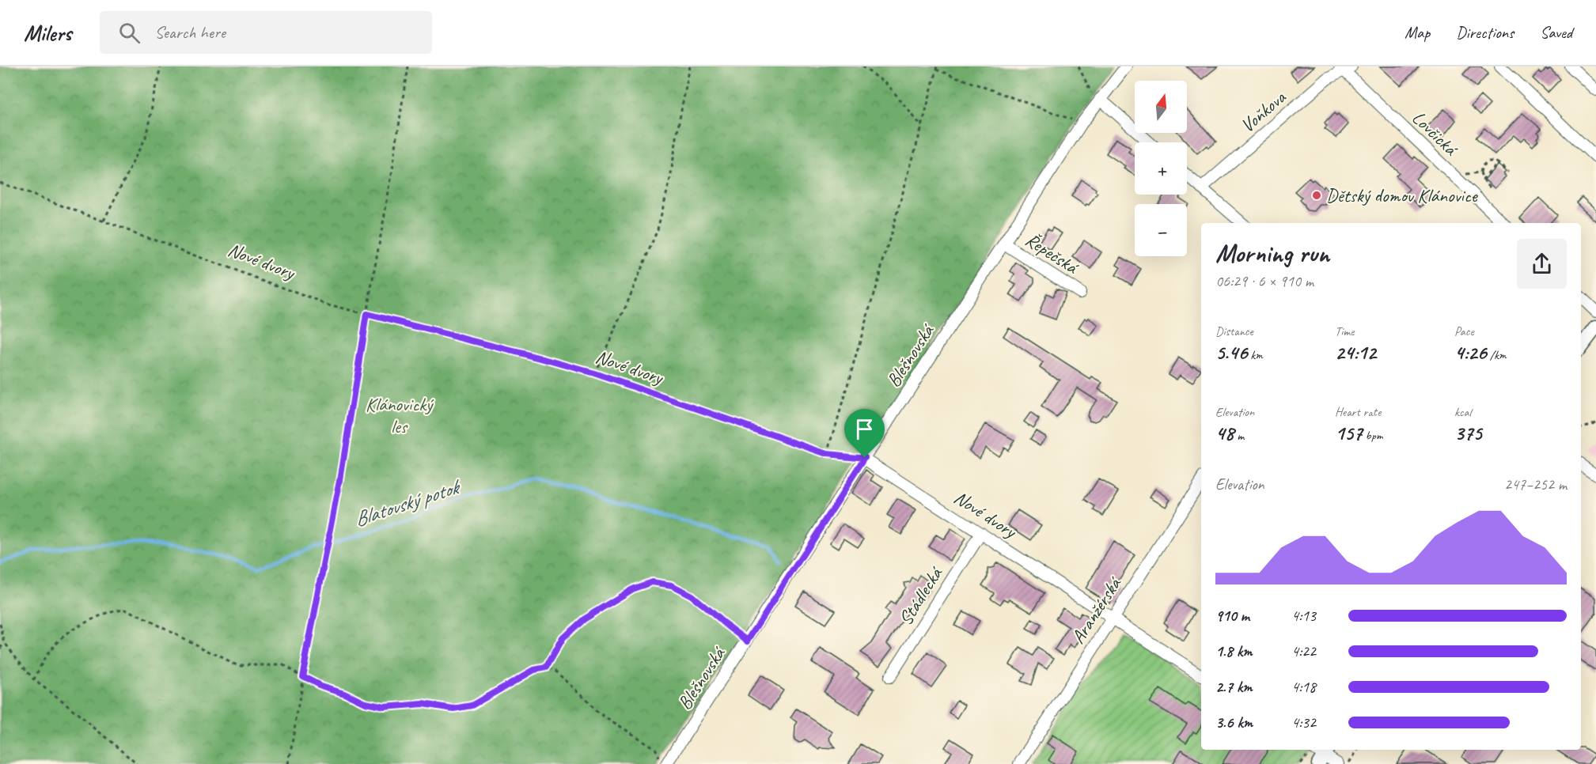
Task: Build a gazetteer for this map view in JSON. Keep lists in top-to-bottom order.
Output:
{
  "streets": {
    "street": [
      "Voňkova",
      "Lovčická",
      "Řepečská",
      "Nové dvory",
      "Blešnovská",
      "Stádlecká",
      "Aranžérská"
    ]
  },
  "crossings": [
    ["Voňkova", "Lovčická"],
    ["Řepečská", "Blešnovská"],
    ["Nové dvory", "Blešnovská"],
    ["Nové dvory", "Stádlecká"],
    ["Nové dvory", "Aranžérská"]
  ],
  "water": ["Blatovský potok"],
  "parks": ["Klánovický les"],
  "places": ["Dětský domov Klánovice"],
  "north": "top",
  "page": {
    "header": "Milers",
    "search": "Search here",
    "nav": ["Map", "Directions", "Saved"],
    "map_buttons": ["+", "−"],
    "heading": ["Morning run", "06:29 · 6 × 910 m"],
    "stats": [
      ["Distance", "5.46 km"],
      ["Time", "24:12"],
      ["Pace", "4:26 /km"],
      ["Elevation", "48 m"],
      ["Heart rate", "157 bpm"],
      ["kcal", "375"]
    ],
    "chart": ["Elevation", "247–252 m"],
    "list": [
      {
        "name": "910 m",
        "note": "4:13"
      },
      {
        "name": "1.8 km",
        "note": "4:22"
      },
      {
        "name": "2.7 km",
        "note": "4:18"
      },
      {
        "name": "3.6 km",
        "note": "4:32"
      }
    ]
  }
}
